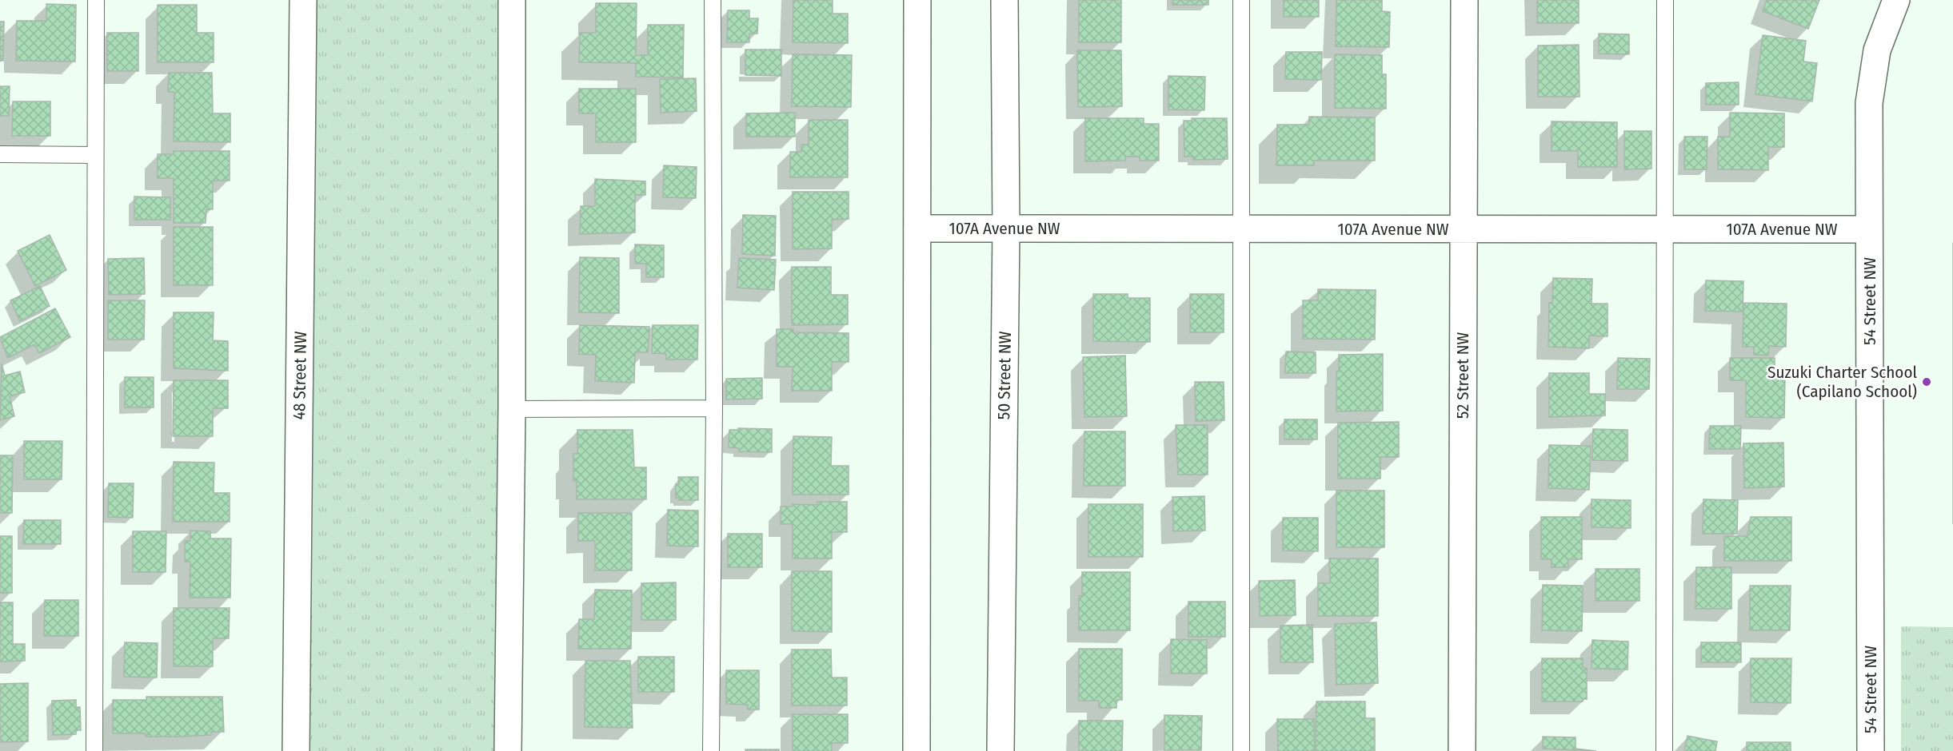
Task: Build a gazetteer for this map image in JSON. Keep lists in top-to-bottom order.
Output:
{
  "streets": {
    "street": [
      "107A Avenue NW",
      "54 Street NW",
      "48 Street NW",
      "50 Street NW",
      "52 Street NW"
    ]
  },
  "crossings": [
    ["107A Avenue NW", "54 Street NW"],
    ["107A Avenue NW", "50 Street NW"],
    ["107A Avenue NW", "52 Street NW"]
  ],
  "places": ["Suzuki Charter School (Capilano School)"]
}
